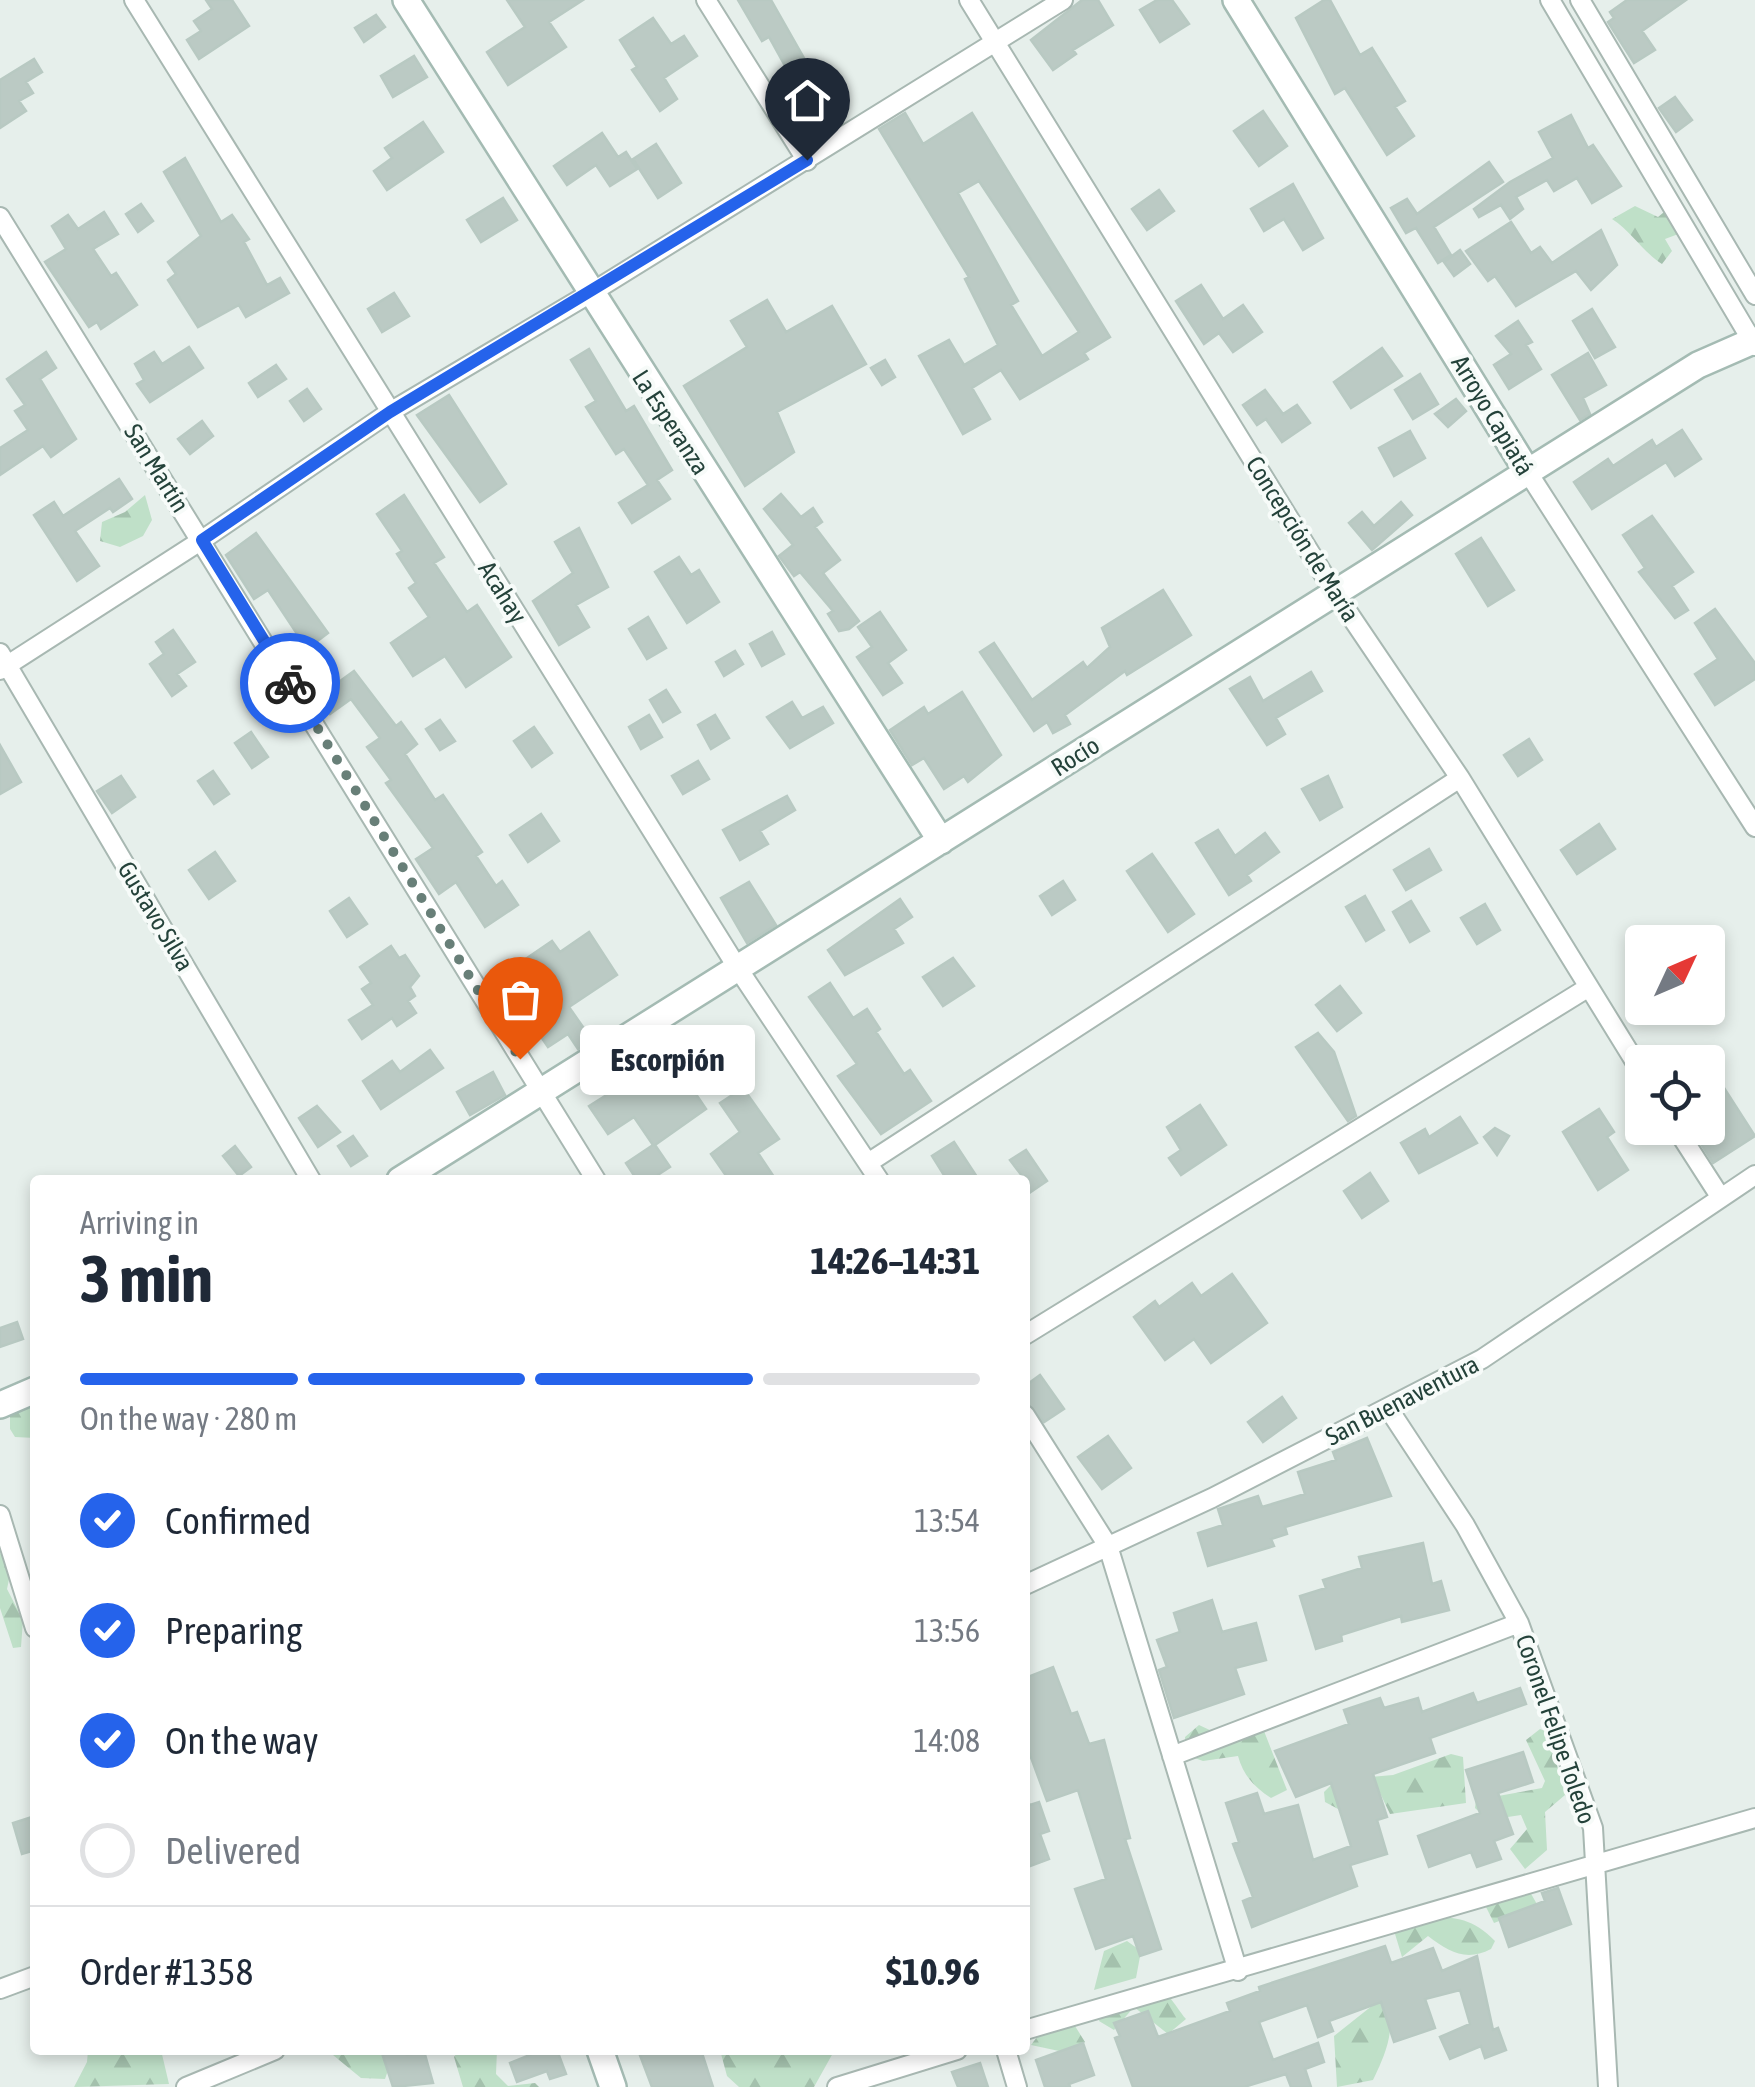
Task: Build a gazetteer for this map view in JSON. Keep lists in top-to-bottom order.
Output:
{
  "streets": {
    "main road": ["Arroyo Capiatá", "La Esperanza", "Rocío"],
    "street": [
      "San Martín",
      "Concepción de María",
      "Acahay",
      "Gustavo Silva",
      "San Buenaventura",
      "Coronel Felipe Toledo"
    ]
  },
  "crossings": [
    ["Arroyo Capiatá", "Rocío"],
    ["La Esperanza", "Rocío"],
    ["San Martín", "Rocío"],
    ["Concepción de María", "Rocío"],
    ["Acahay", "Rocío"],
    ["San Buenaventura", "Coronel Felipe Toledo"]
  ],
  "places": ["Escorpión"],
  "north": "top right",
  "page": {
    "bubble": "Escorpión",
    "heading": ["3 min", "Arriving in", "14:26–14:31"],
    "panel": ["Order #1358", "$10.96"],
    "bar": "On the way · 280 m",
    "list": [
      ["Confirmed", "13:54"],
      ["Preparing", "13:56"],
      ["On the way", "14:08"],
      "Delivered"
    ]
  }
}
